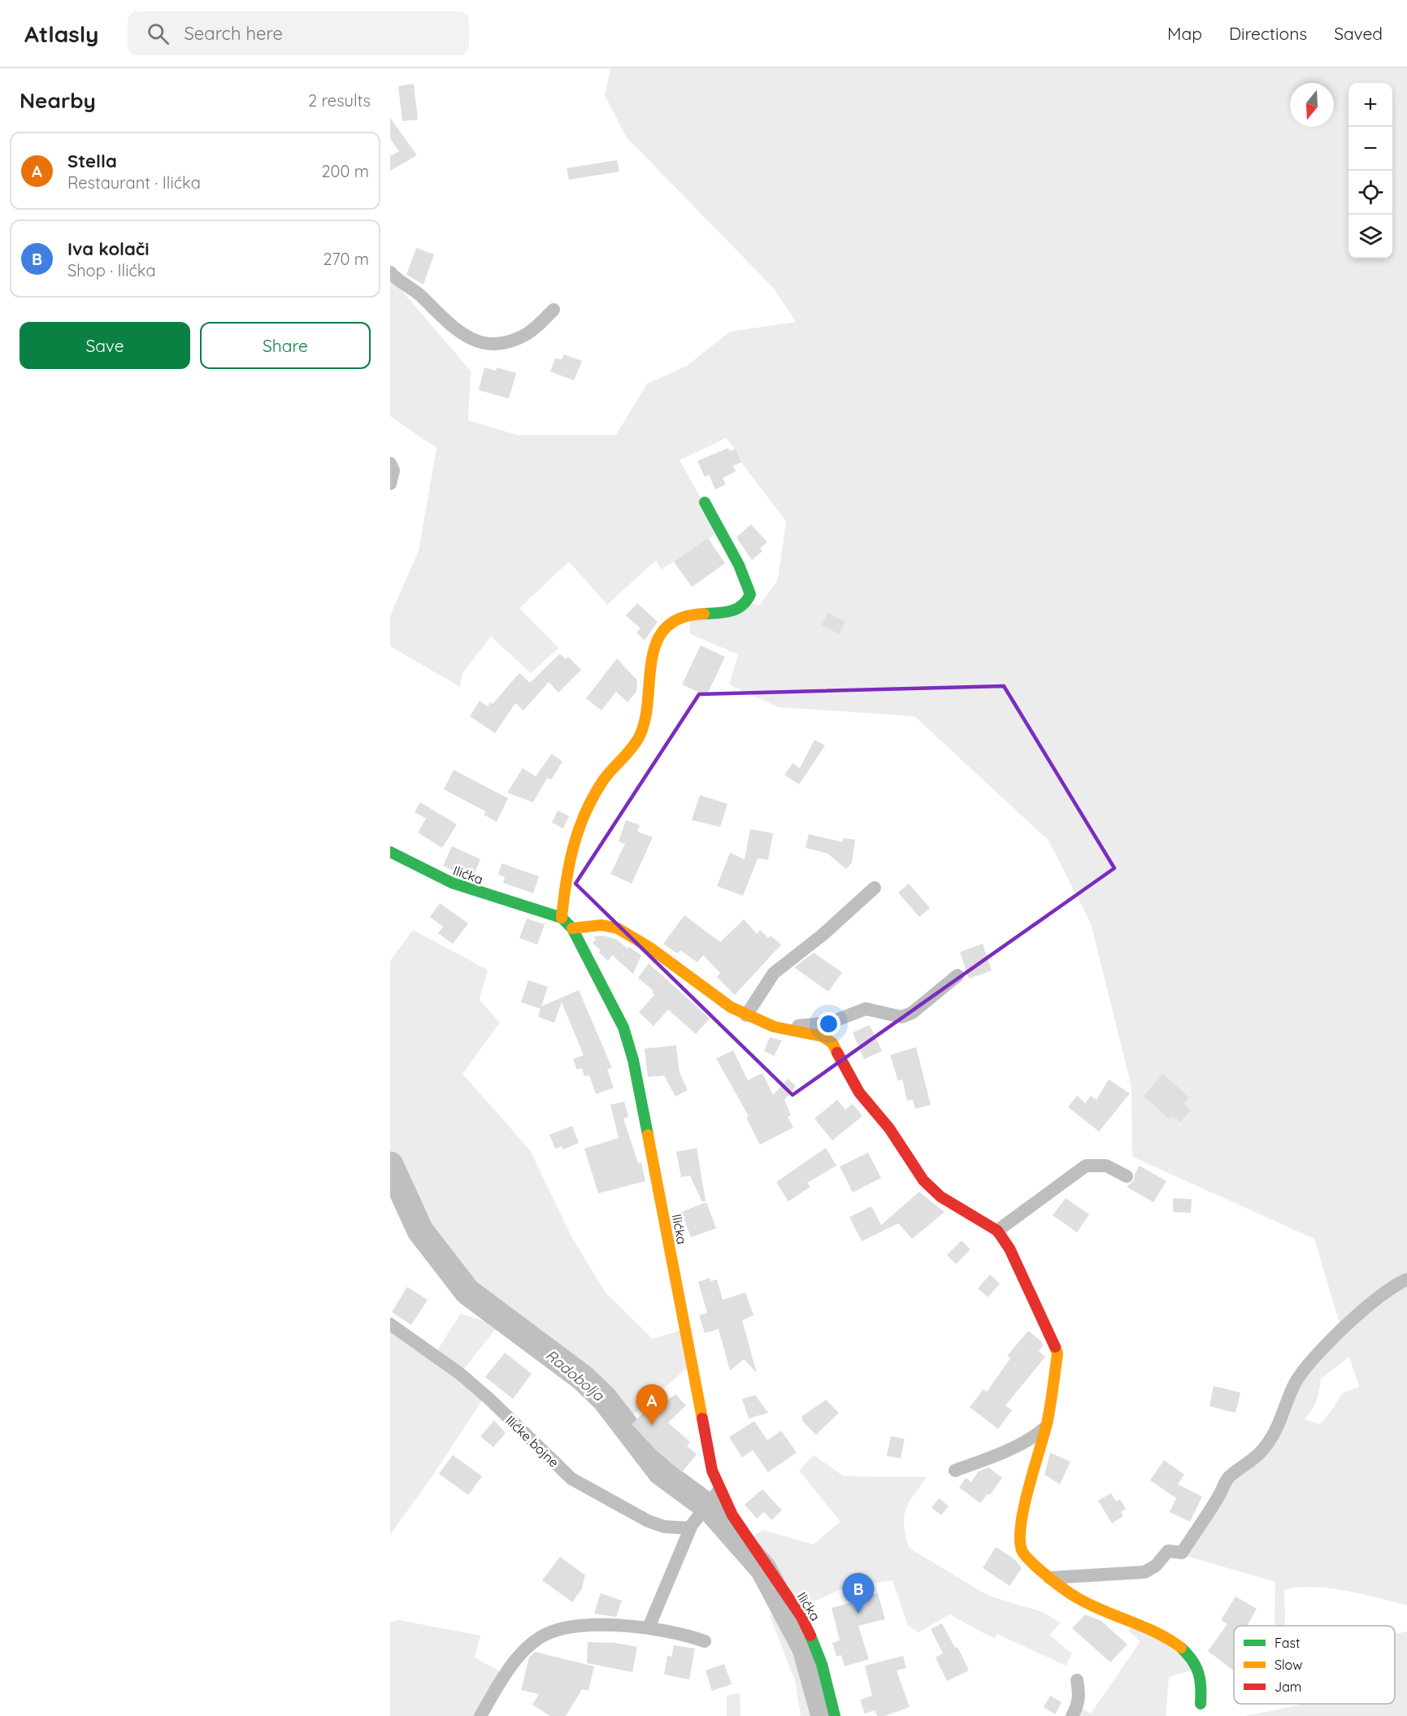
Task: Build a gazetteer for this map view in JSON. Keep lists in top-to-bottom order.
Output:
{
  "streets": {
    "street": ["Ilićka", "Ilićke bojne"]
  },
  "water": ["Radobolja"],
  "legend": ["Fast", "Slow", "Jam"],
  "north": "bottom",
  "page": {
    "header": "Atlasly",
    "search": "Search here",
    "nav": ["Map", "Directions", "Saved"],
    "heading": ["Nearby", "2 results"],
    "map_buttons": ["+", "−"],
    "list": [
      {
        "mark": "A",
        "name": "Stella",
        "note": "Restaurant · Ilićka",
        "value": "200 m"
      },
      {
        "mark": "B",
        "name": "Iva kolači",
        "note": "Shop · Ilićka",
        "value": "270 m"
      }
    ],
    "buttons": ["Save", "Share"],
    "pins": ["A", "B"]
  }
}
